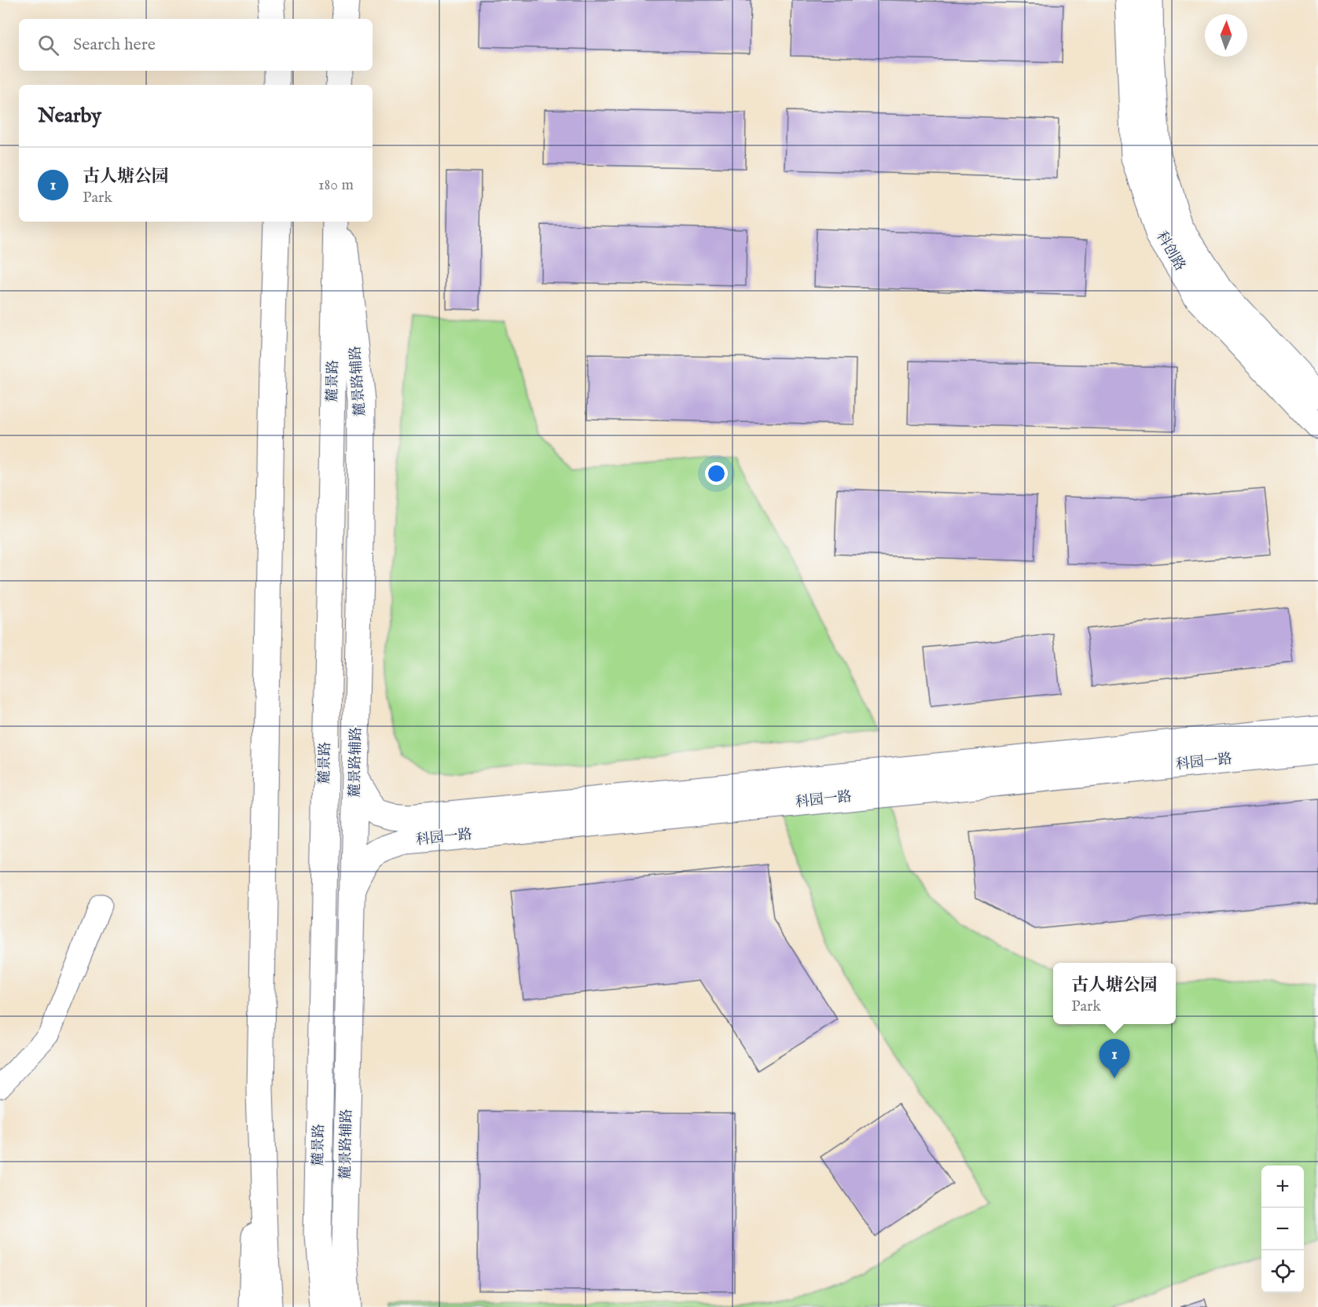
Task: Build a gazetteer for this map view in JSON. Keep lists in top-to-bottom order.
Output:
{
  "streets": {
    "main road": [
      "科创路",
      "麓景路",
      "麓景路辅路",
      "科园一路"
    ]
  },
  "crossings": [
    ["麓景路辅路", "科园一路"]
  ],
  "north": "top",
  "page": {
    "search": "Search here",
    "heading": "Nearby",
    "list": [
      {
        "mark": "1",
        "name": "古人塘公园",
        "note": "Park",
        "value": "180 m"
      }
    ],
    "popup": ["古人塘公园", "Park"],
    "pins": "1",
    "map_buttons": ["+", "−"]
  }
}
